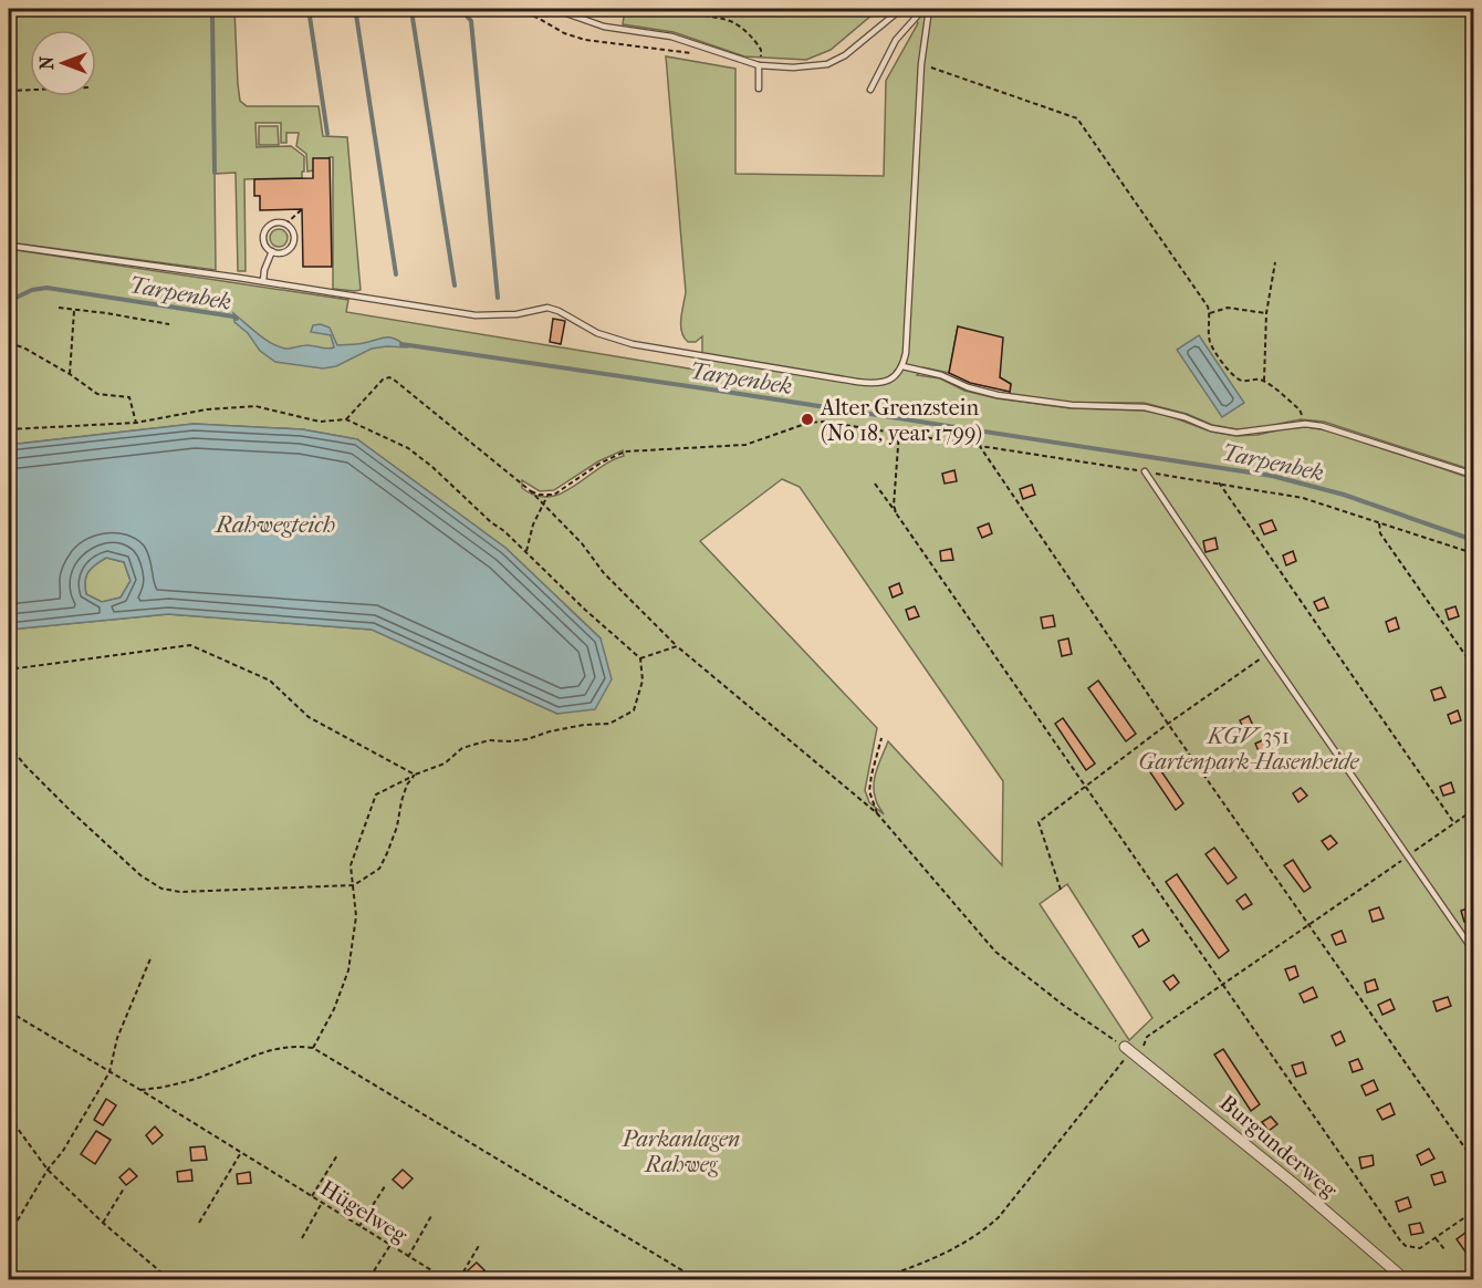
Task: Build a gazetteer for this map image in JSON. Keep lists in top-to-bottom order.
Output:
{
  "streets": {
    "street": ["Burgunderweg"],
    "path": ["Hügelweg"]
  },
  "water": ["Tarpenbek", "Rahwegteich"],
  "parks": ["KGV 351 Gartenpark-Hasenheide", "Parkanlagen Rahweg"],
  "places": ["Alter Grenzstein (No 18, year 1799)"],
  "north": "left"
}
